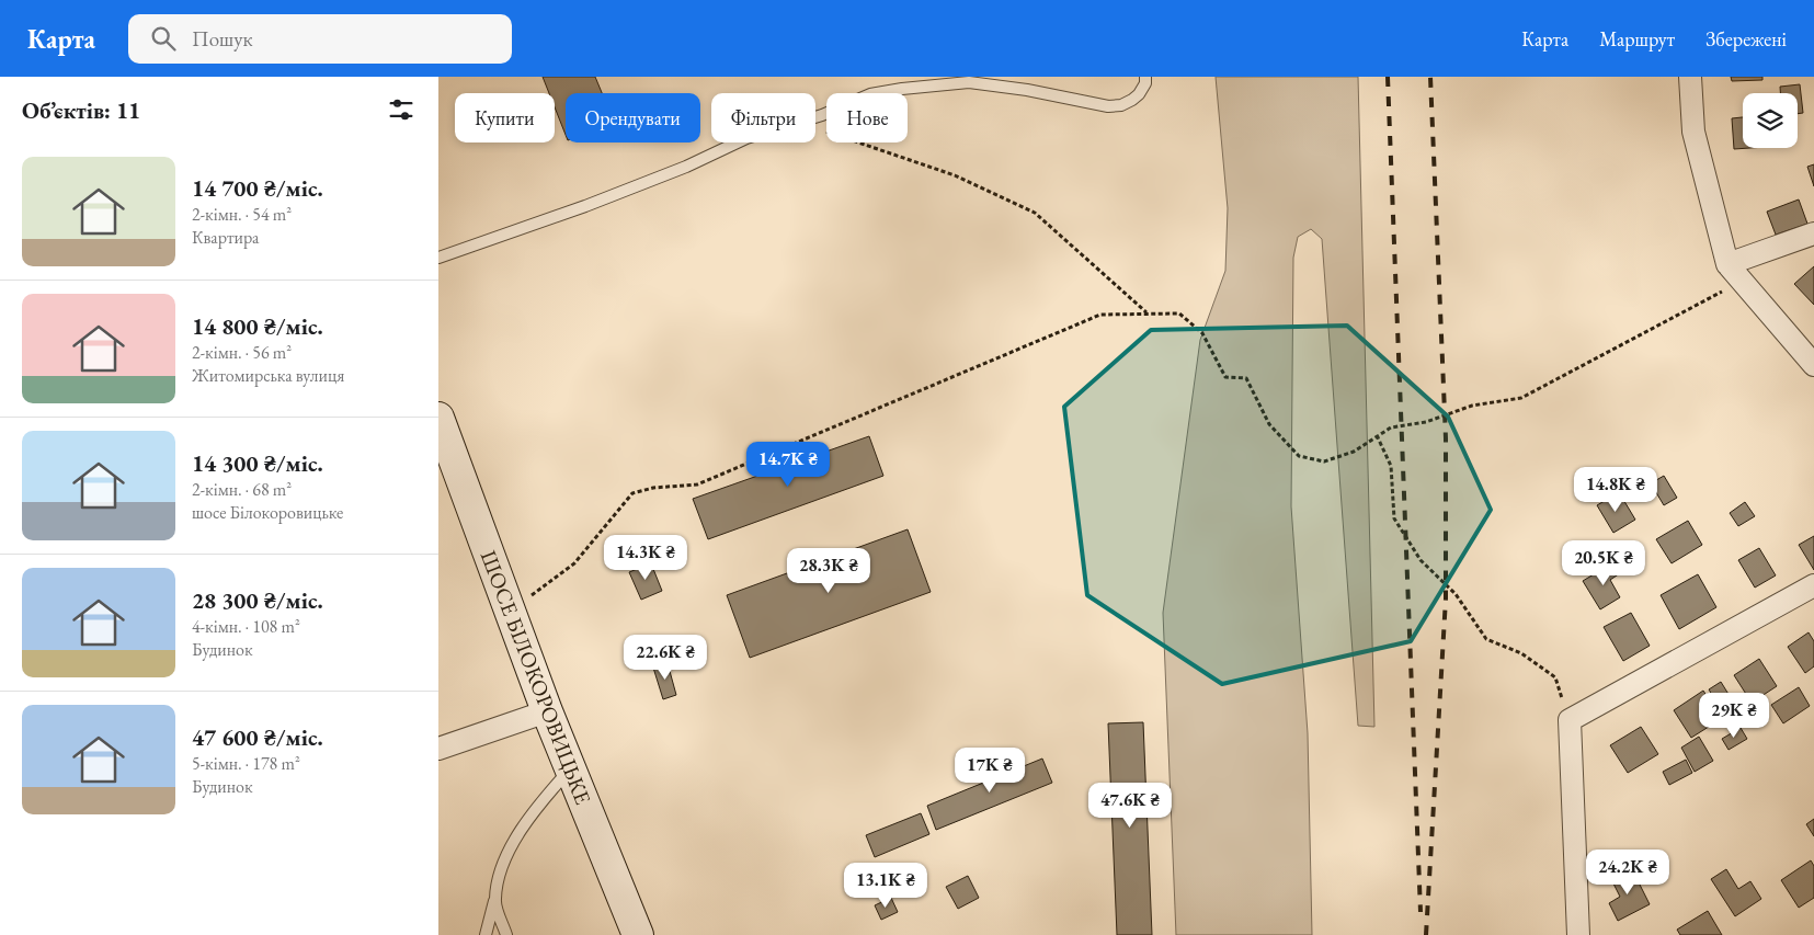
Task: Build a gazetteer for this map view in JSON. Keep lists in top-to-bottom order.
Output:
{
  "streets": {
    "main road": ["ШОСЕ БІЛОКОРОВИЦЬКЕ"]
  },
  "page": {
    "header": "Карта",
    "search": "Пошук",
    "nav": ["Карта", "Маршрут", "Збережені"],
    "heading": "Об’єктів: 11",
    "chip": [
      "Купити",
      "Орендувати",
      "Фільтри",
      "Нове"
    ],
    "list": [
      {
        "name": "14 700 ₴/міс.",
        "note": "2-кімн. · 54 m² · Квартира"
      },
      {
        "name": "14 800 ₴/міс.",
        "note": "2-кімн. · 56 m² · Житомирська вулиця"
      },
      {
        "name": "14 300 ₴/міс.",
        "note": "2-кімн. · 68 m² · шосе Білокоровицьке"
      },
      {
        "name": "28 300 ₴/міс.",
        "note": "4-кімн. · 108 m² · Будинок"
      },
      {
        "name": "47 600 ₴/міс.",
        "note": "5-кімн. · 178 m² · Будинок"
      }
    ],
    "price": [
      "14.7K ₴",
      "14.8K ₴",
      "14.3K ₴",
      "20.5K ₴",
      "28.3K ₴",
      "22.6K ₴",
      "29K ₴",
      "17K ₴",
      "47.6K ₴",
      "24.2K ₴",
      "13.1K ₴"
    ]
  }
}
